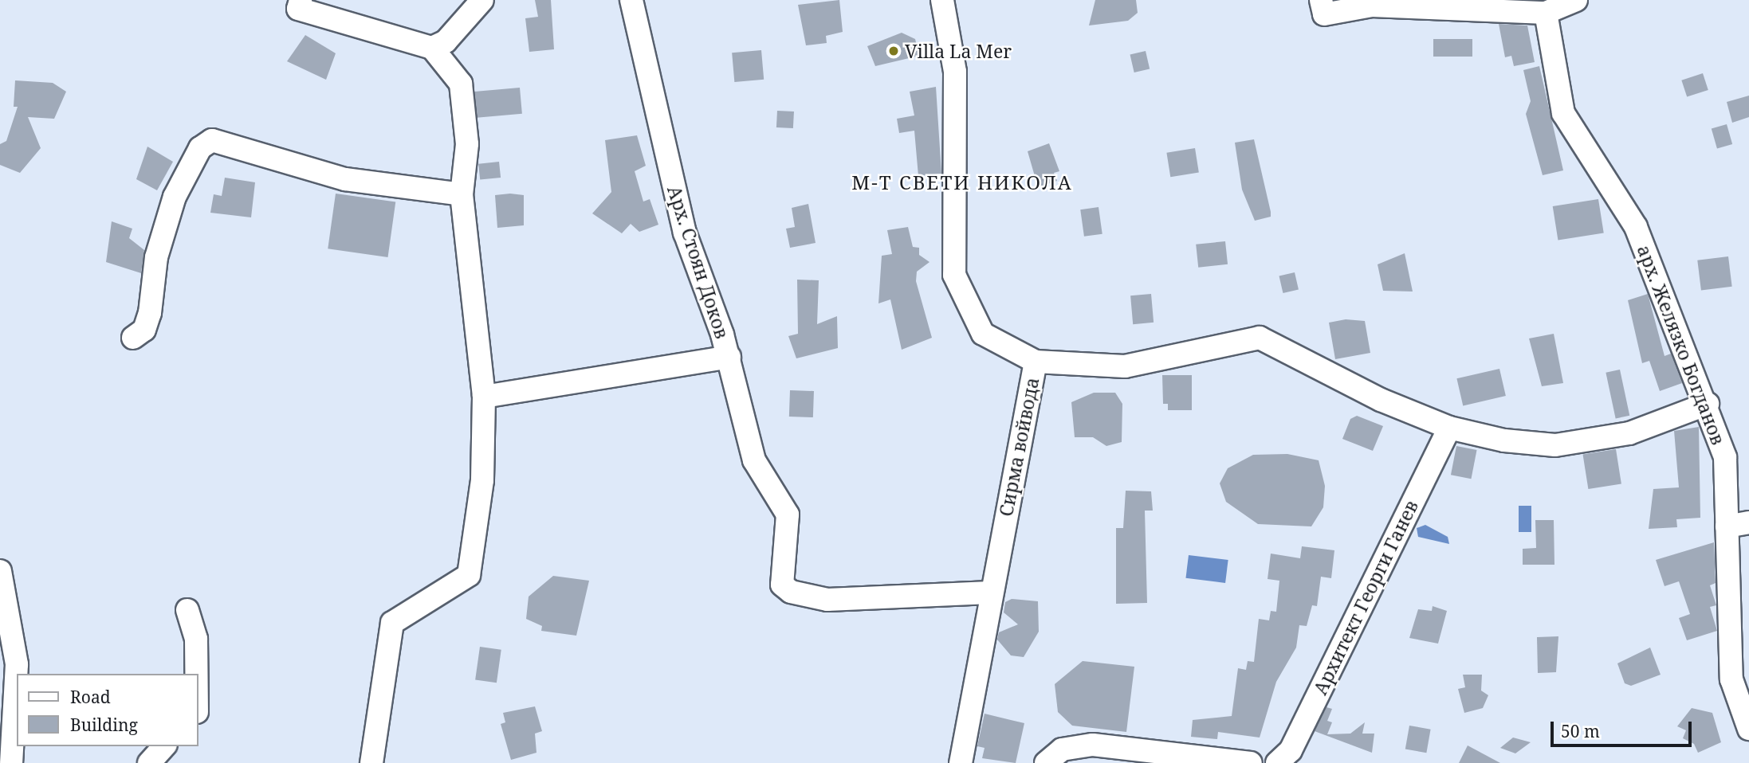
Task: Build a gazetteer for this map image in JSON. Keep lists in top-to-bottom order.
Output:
{
  "streets": {
    "street": [
      "Арх. Стоян Доков",
      "арх. Желязко Богданов",
      "Сирма войвода",
      "Архитект Георги Ганев"
    ]
  },
  "crossings": [
    ["Арх. Стоян Доков", "Сирма войвода"]
  ],
  "districts": ["М-Т СВЕТИ НИКОЛА"],
  "places": ["Villa La Mer"],
  "legend": ["Road", "Building"],
  "scale_bar": "50 m"
}
